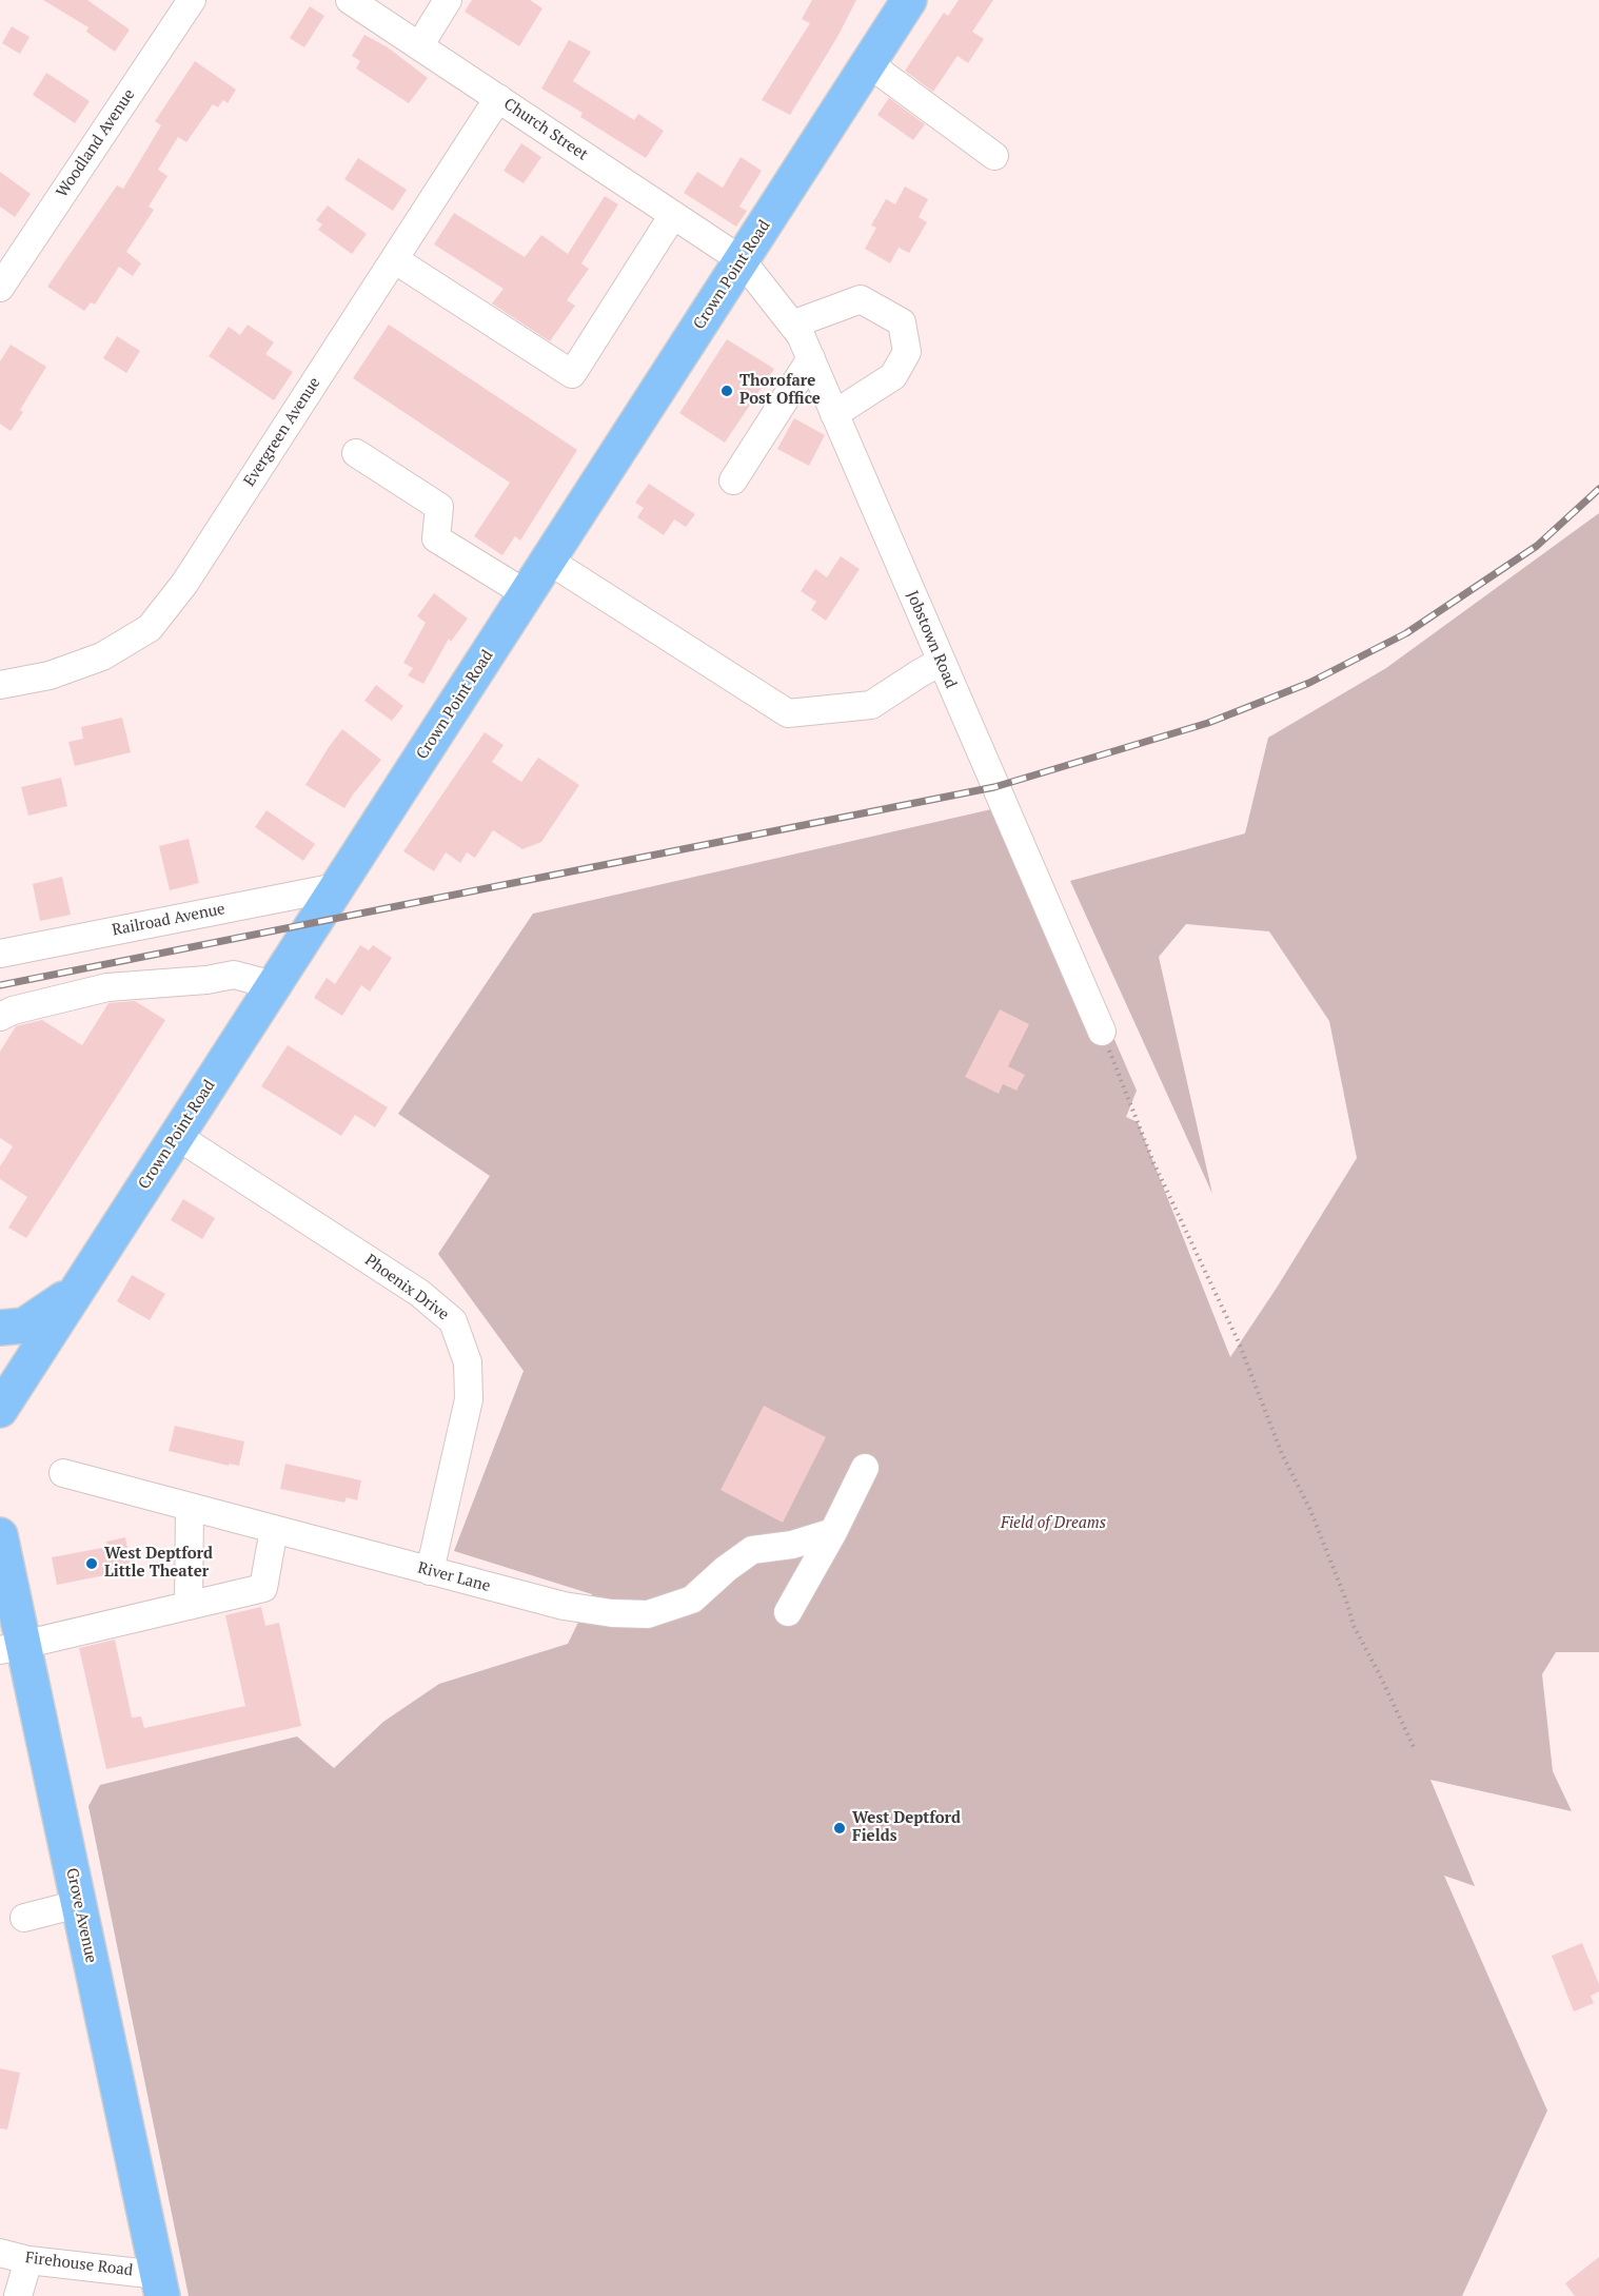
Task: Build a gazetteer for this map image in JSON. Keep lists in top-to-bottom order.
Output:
{
  "streets": {
    "main road": ["Crown Point Road", "Grove Avenue"],
    "street": [
      "Church Street",
      "Woodland Avenue",
      "Evergreen Avenue",
      "Jobstown Road",
      "Railroad Avenue",
      "Phoenix Drive",
      "River Lane",
      "Firehouse Road"
    ]
  },
  "crossings": [
    ["Church Street", "Crown Point Road"],
    ["Church Street", "Evergreen Avenue"],
    ["Church Street", "Jobstown Road"],
    ["Crown Point Road", "Jobstown Road"],
    ["Crown Point Road", "Railroad Avenue"],
    ["Crown Point Road", "Phoenix Drive"],
    ["Phoenix Drive", "River Lane"],
    ["Grove Avenue", "Firehouse Road"]
  ],
  "parks": ["Field of Dreams"],
  "places": ["Thorofare Post Office", "West Deptford Little Theater", "West Deptford Fields"]
}
